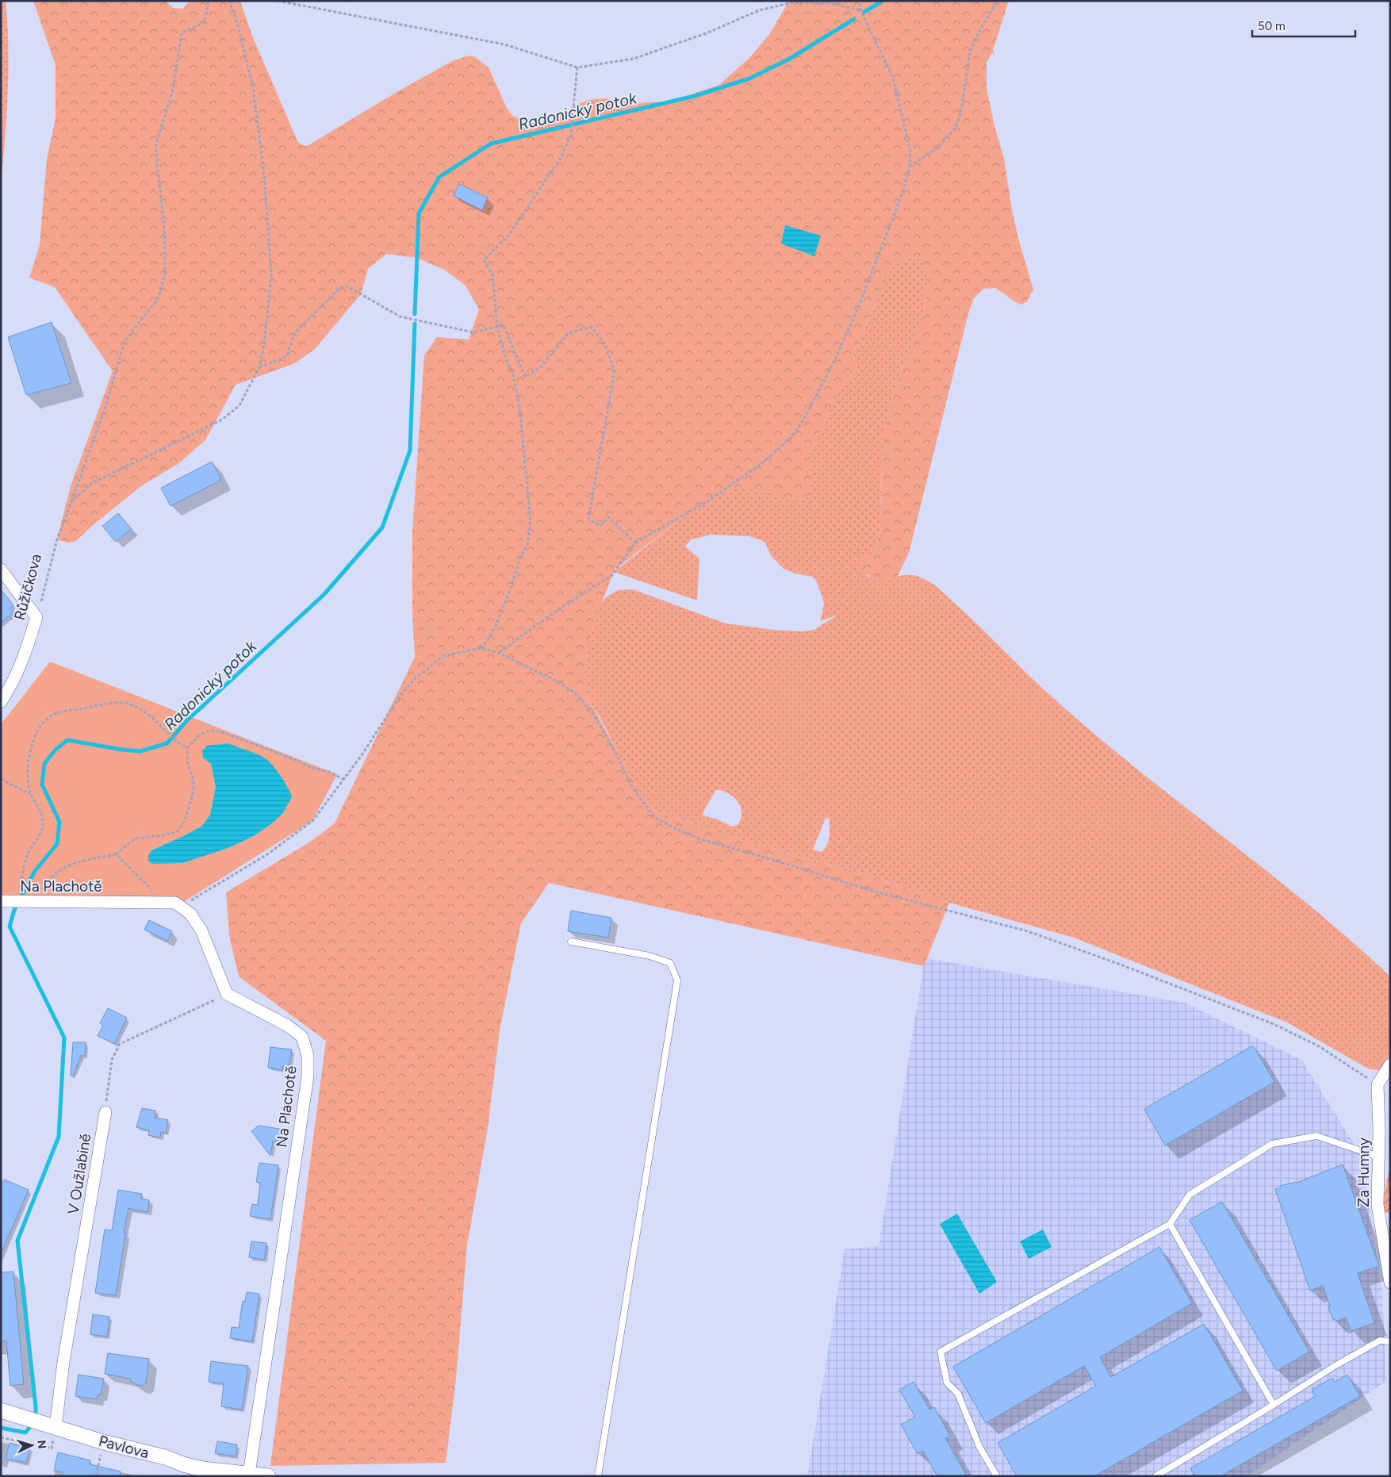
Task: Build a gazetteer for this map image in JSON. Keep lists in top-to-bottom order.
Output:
{
  "streets": {
    "street": [
      "Růžičkova",
      "Na Plachotě",
      "Za Humny",
      "V Oužlabině",
      "Pavlova"
    ]
  },
  "crossings": [
    ["Na Plachotě", "Pavlova"],
    ["V Oužlabině", "Pavlova"]
  ],
  "water": ["Radonický potok"],
  "scale_bar": "50 m",
  "north": "right"
}
